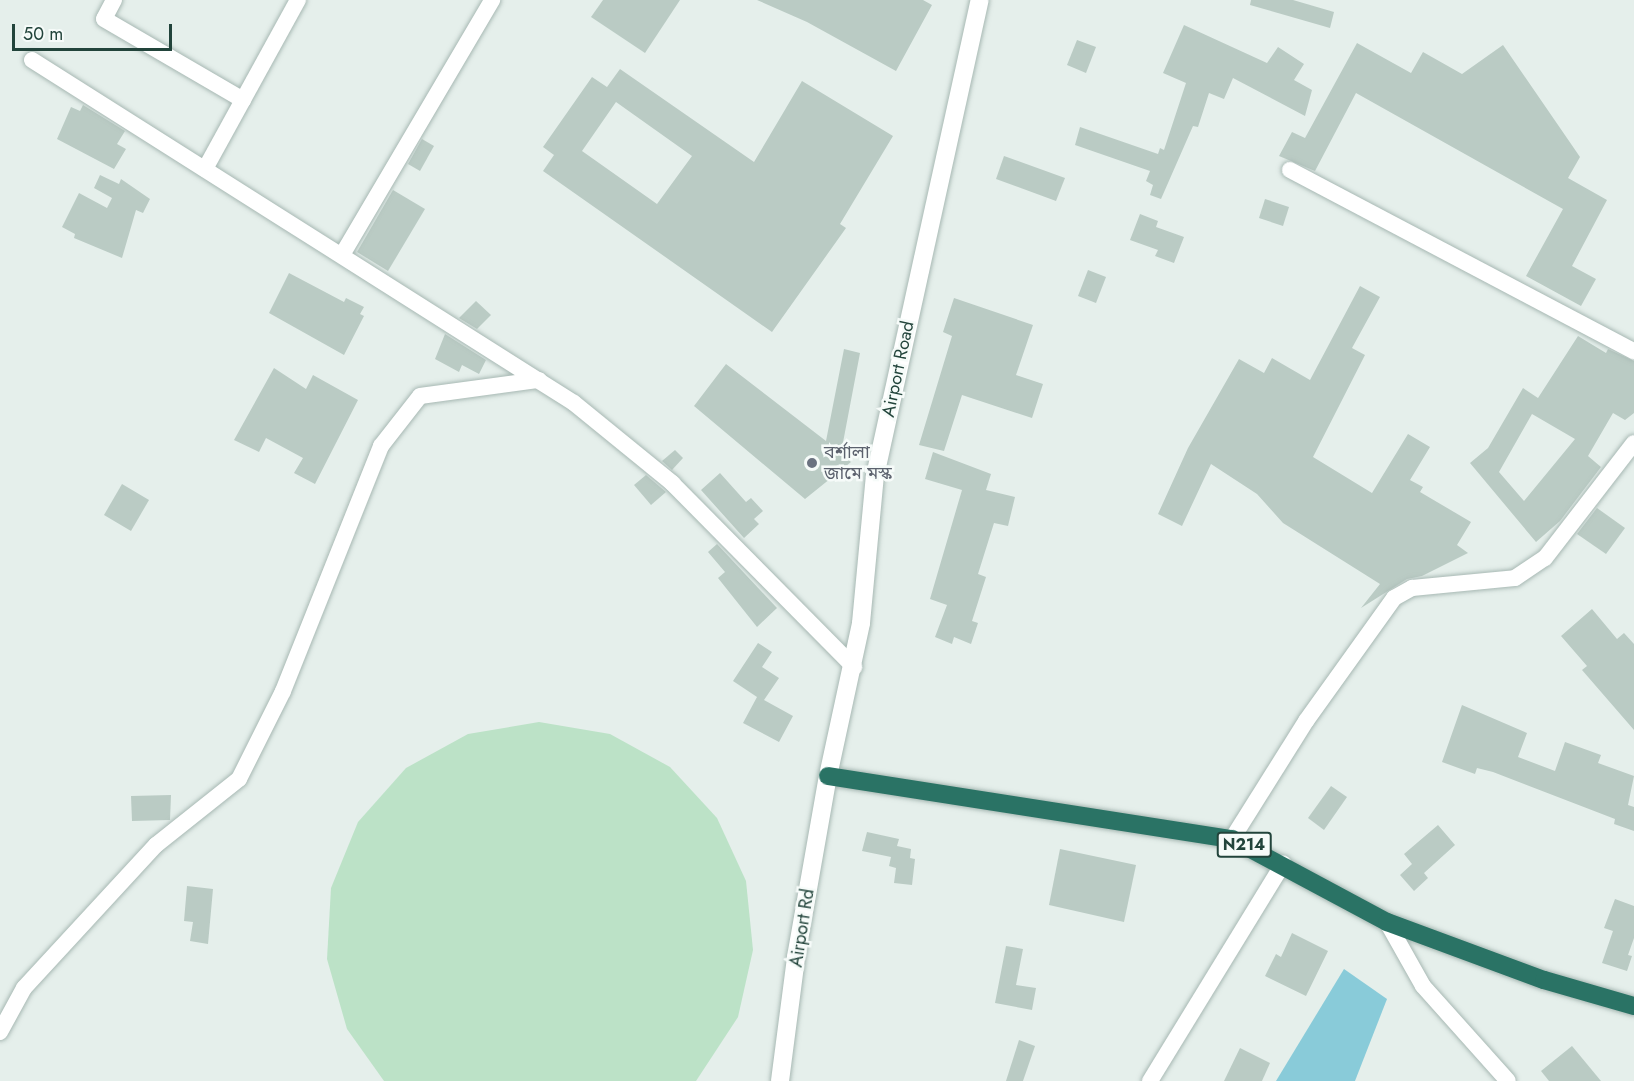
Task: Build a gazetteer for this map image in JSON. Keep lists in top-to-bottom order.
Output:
{
  "streets": {
    "highway": ["N214"],
    "main road": ["Airport Road", "Airport Rd"]
  },
  "crossings": [
    ["Airport Road", "N214"],
    ["Airport Road", "Airport Rd"],
    ["N214", "Airport Rd"]
  ],
  "places": ["বর্শালা জামে মস্ক"],
  "scale_bar": "50 m"
}
